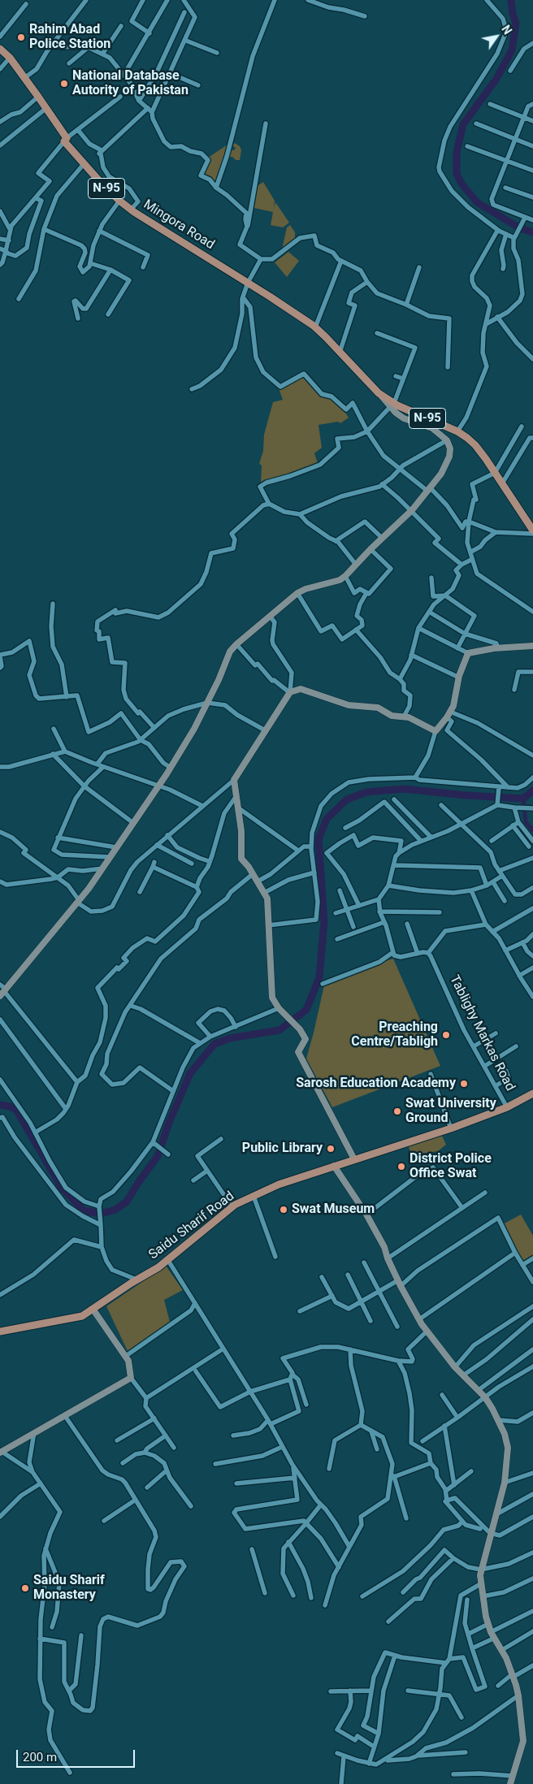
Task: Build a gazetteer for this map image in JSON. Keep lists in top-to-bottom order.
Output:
{
  "streets": {
    "main road": ["N-95", "Mingora Road", "Saidu Sharif Road"],
    "street": ["Tablighy Markas Road"]
  },
  "crossings": [
    ["N-95", "Mingora Road"]
  ],
  "places": [
    "Rahim Abad Police Station",
    "National Database Autority of Pakistan",
    "Preaching Centre/Tabligh",
    "Sarosh Education Academy",
    "Swat University Ground",
    "Public Library",
    "District Police Office Swat",
    "Swat Museum",
    "Saidu Sharif Monastery"
  ],
  "scale_bar": "200 m",
  "north": "top right"
}
